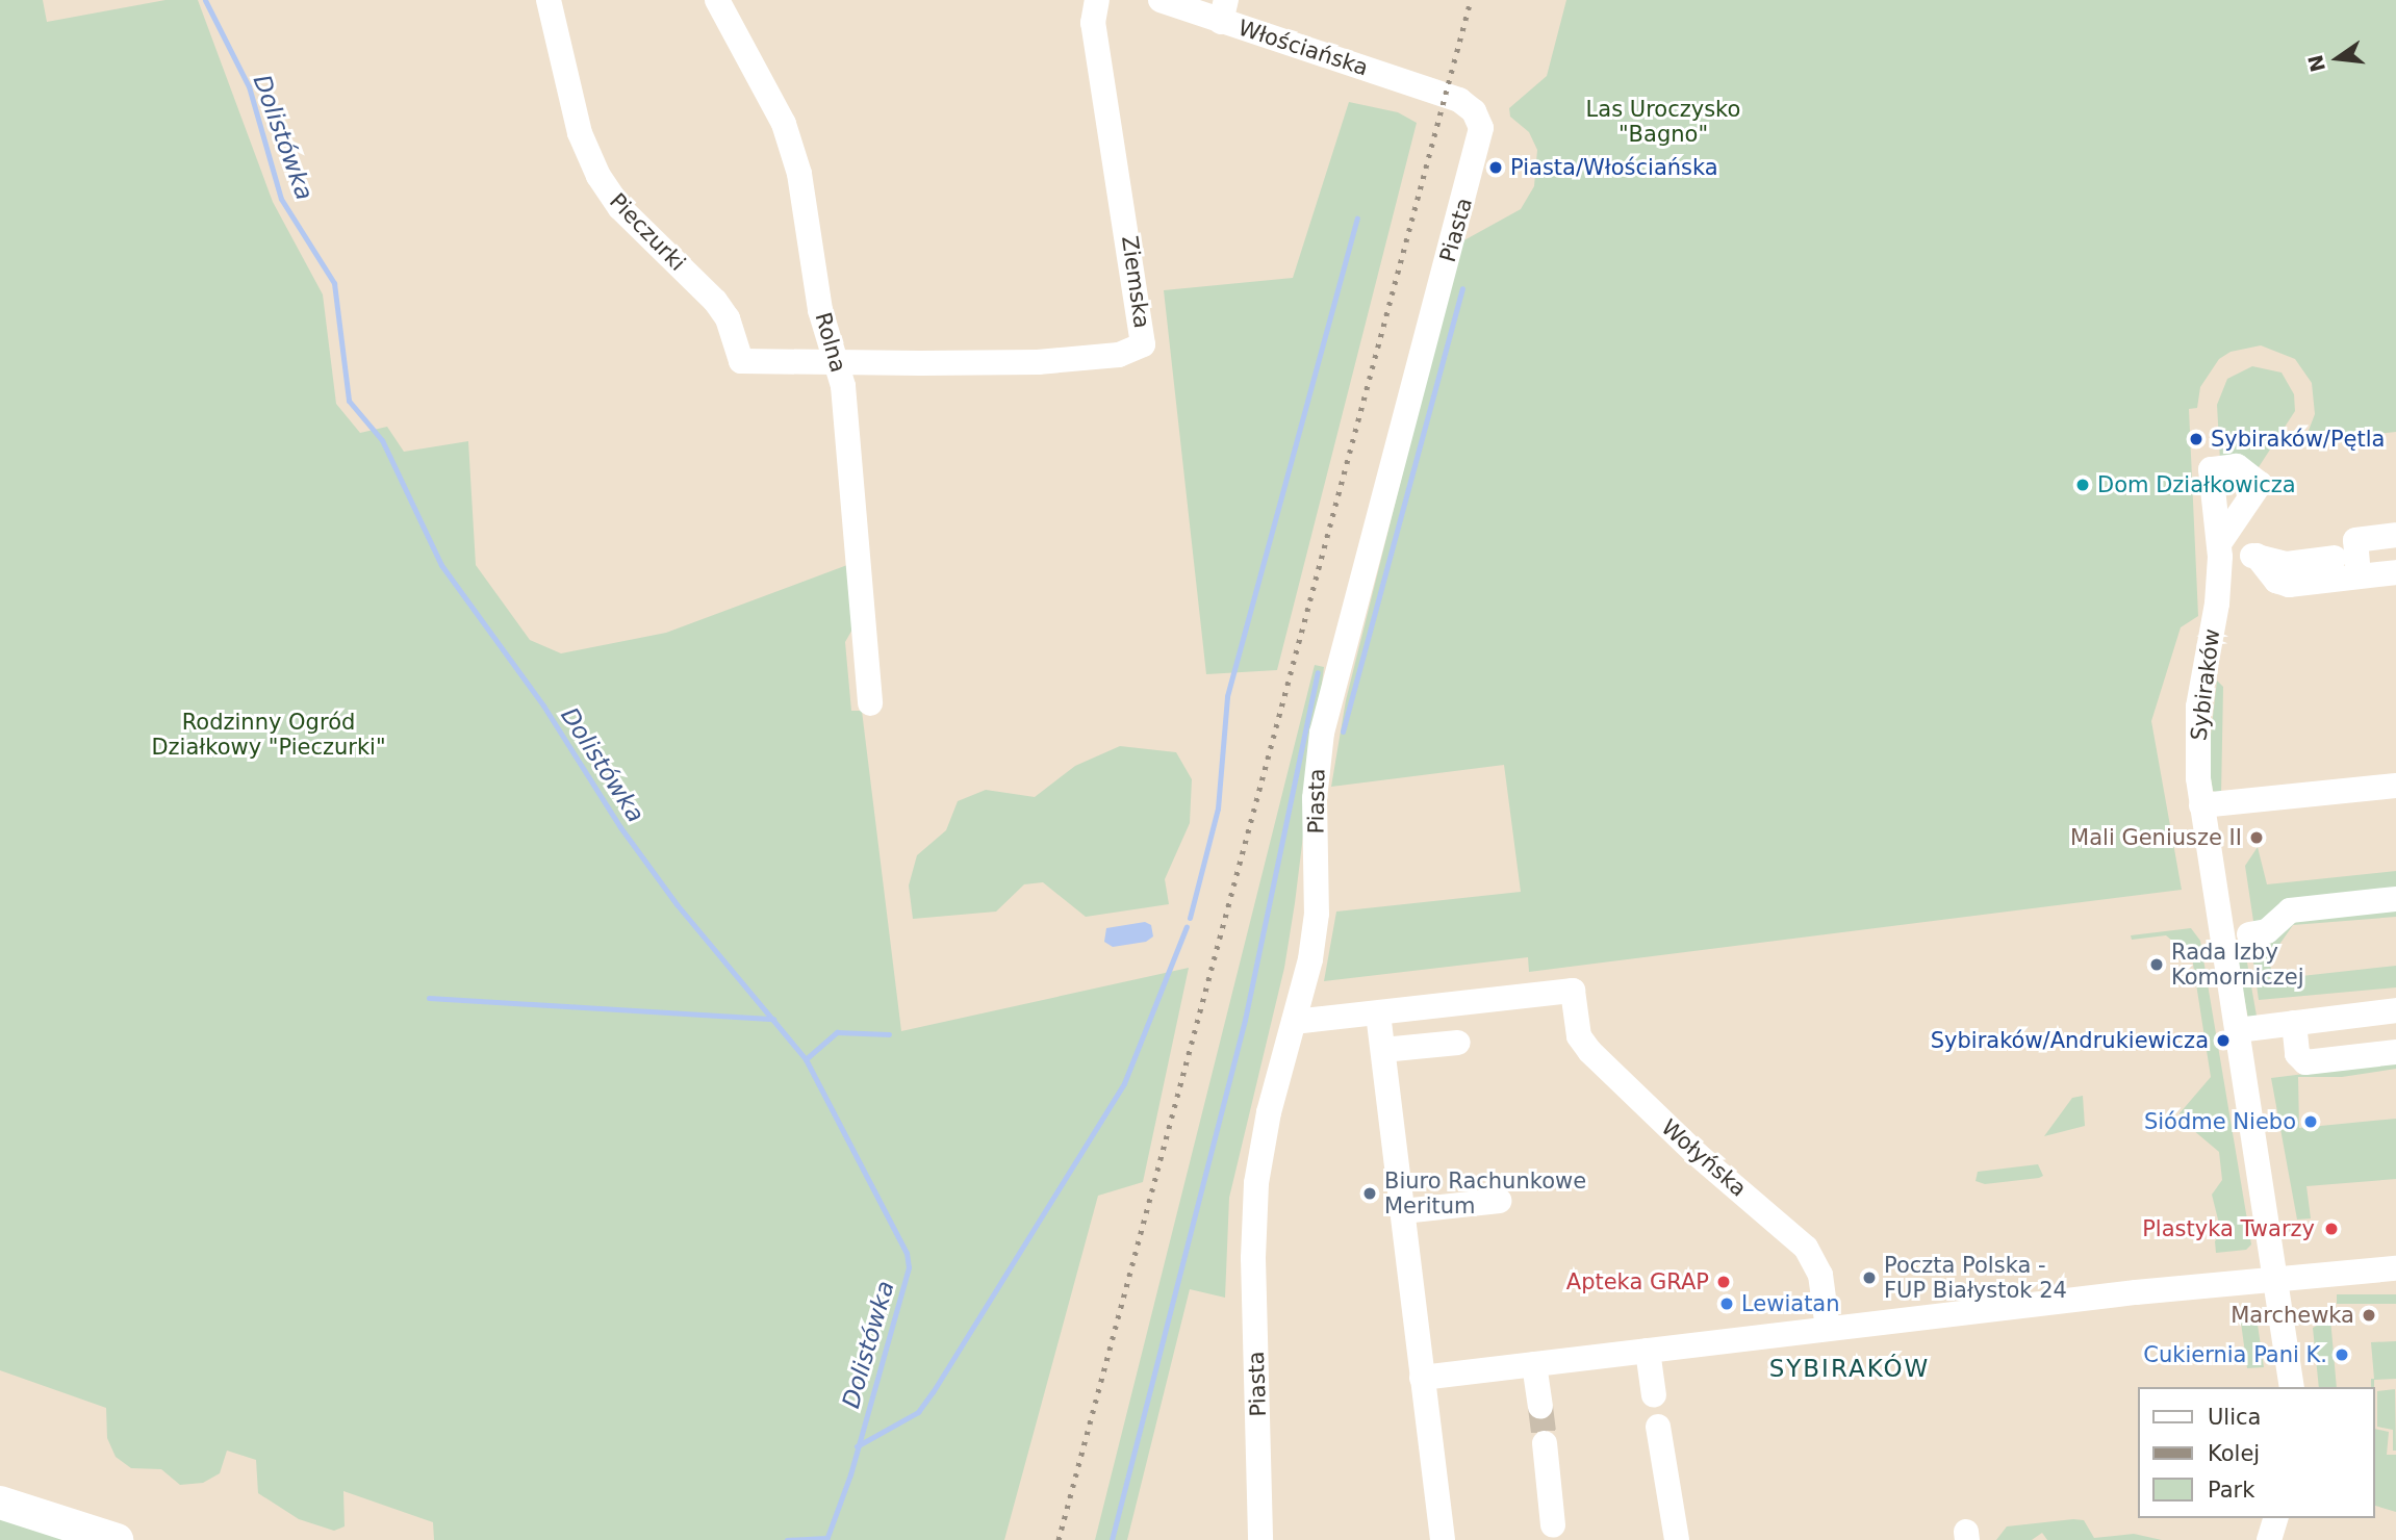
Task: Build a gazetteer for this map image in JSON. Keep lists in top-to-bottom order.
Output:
{
  "streets": {
    "street": [
      "Włościańska",
      "Piasta",
      "Pieczurki",
      "Ziemska",
      "Rolna",
      "Sybiraków",
      "Wołyńska"
    ]
  },
  "crossings": [
    ["Włościańska", "Piasta"],
    ["Pieczurki", "Ziemska"],
    ["Pieczurki", "Rolna"],
    ["Ziemska", "Rolna"]
  ],
  "districts": ["SYBIRAKÓW"],
  "water": ["Dolistówka"],
  "parks": ["Las Uroczysko \"Bagno\"", "Rodzinny Ogród Działkowy \"Pieczurki\""],
  "places": [
    "Piasta/Włościańska",
    "Sybiraków/Pętla",
    "Dom Działkowicza",
    "Mali Geniusze II",
    "Rada Izby Komorniczej",
    "Sybiraków/Andrukiewicza",
    "Siódme Niebo",
    "Biuro Rachunkowe Meritum",
    "Plastyka Twarzy",
    "Poczta Polska - FUP Białystok 24",
    "Apteka GRAP",
    "Lewiatan",
    "Marchewka",
    "Cukiernia Pani K."
  ],
  "legend": ["Ulica", "Kolej", "Park"],
  "north": "left"
}
